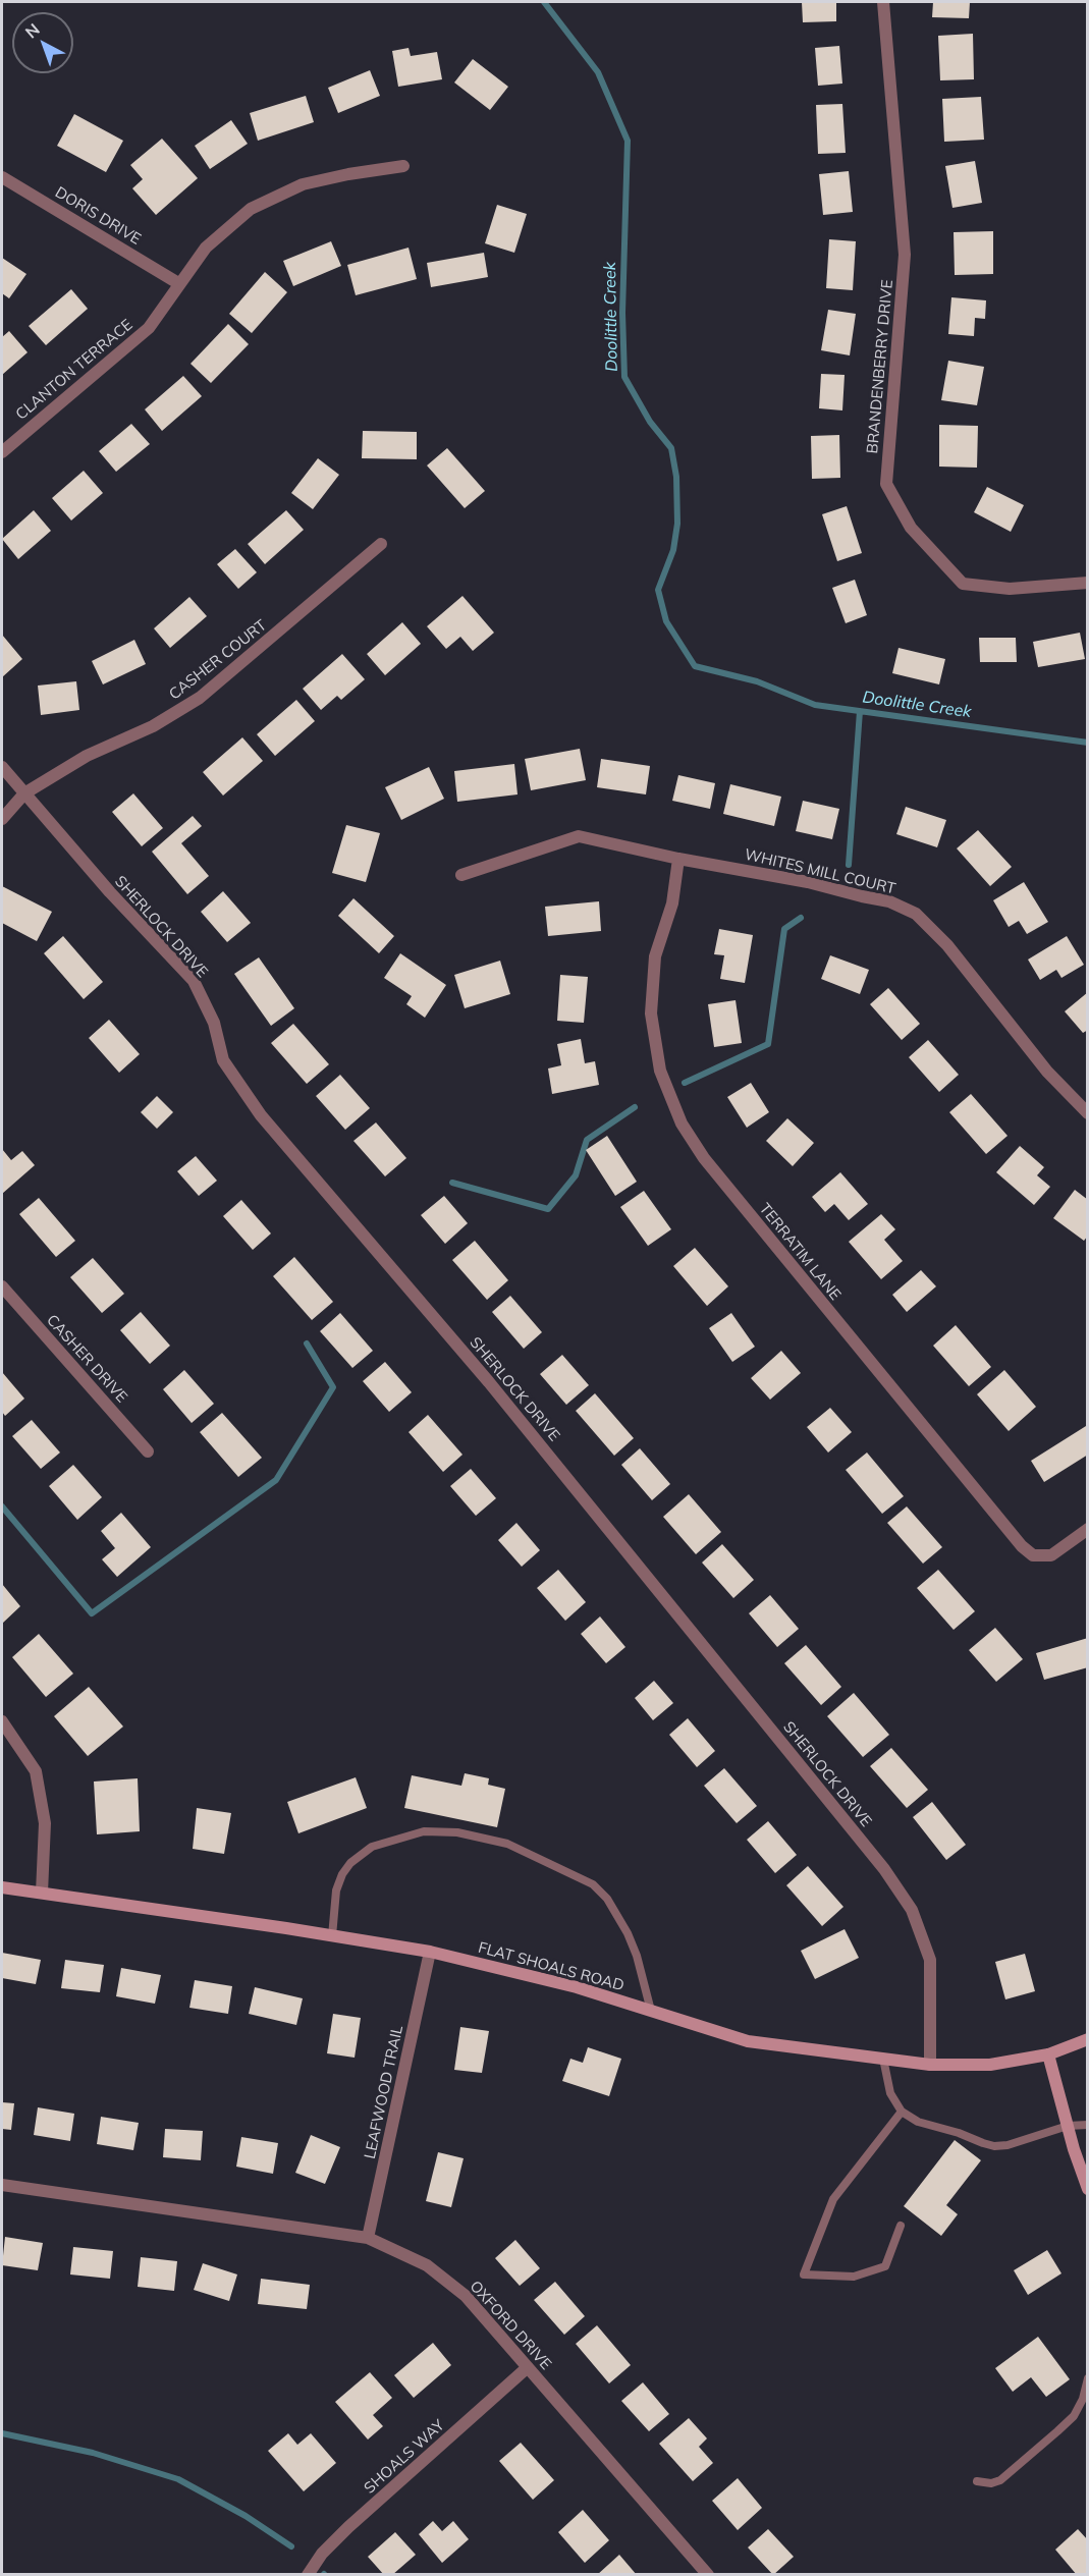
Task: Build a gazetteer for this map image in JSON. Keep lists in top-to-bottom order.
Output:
{
  "streets": {
    "main road": ["FLAT SHOALS ROAD"],
    "street": [
      "DORIS DRIVE",
      "BRANDENBERRY DRIVE",
      "CLANTON TERRACE",
      "CASHER COURT",
      "WHITES MILL COURT",
      "SHERLOCK DRIVE",
      "TERRATIM LANE",
      "CASHER DRIVE",
      "LEAFWOOD TRAIL",
      "OXFORD DRIVE",
      "SHOALS WAY"
    ]
  },
  "crossings": [
    ["DORIS DRIVE", "CLANTON TERRACE"],
    ["CASHER COURT", "SHERLOCK DRIVE"],
    ["WHITES MILL COURT", "TERRATIM LANE"],
    ["SHERLOCK DRIVE", "FLAT SHOALS ROAD"],
    ["FLAT SHOALS ROAD", "LEAFWOOD TRAIL"],
    ["LEAFWOOD TRAIL", "OXFORD DRIVE"],
    ["OXFORD DRIVE", "SHOALS WAY"]
  ],
  "water": ["Doolittle Creek"],
  "north": "top left"
}
